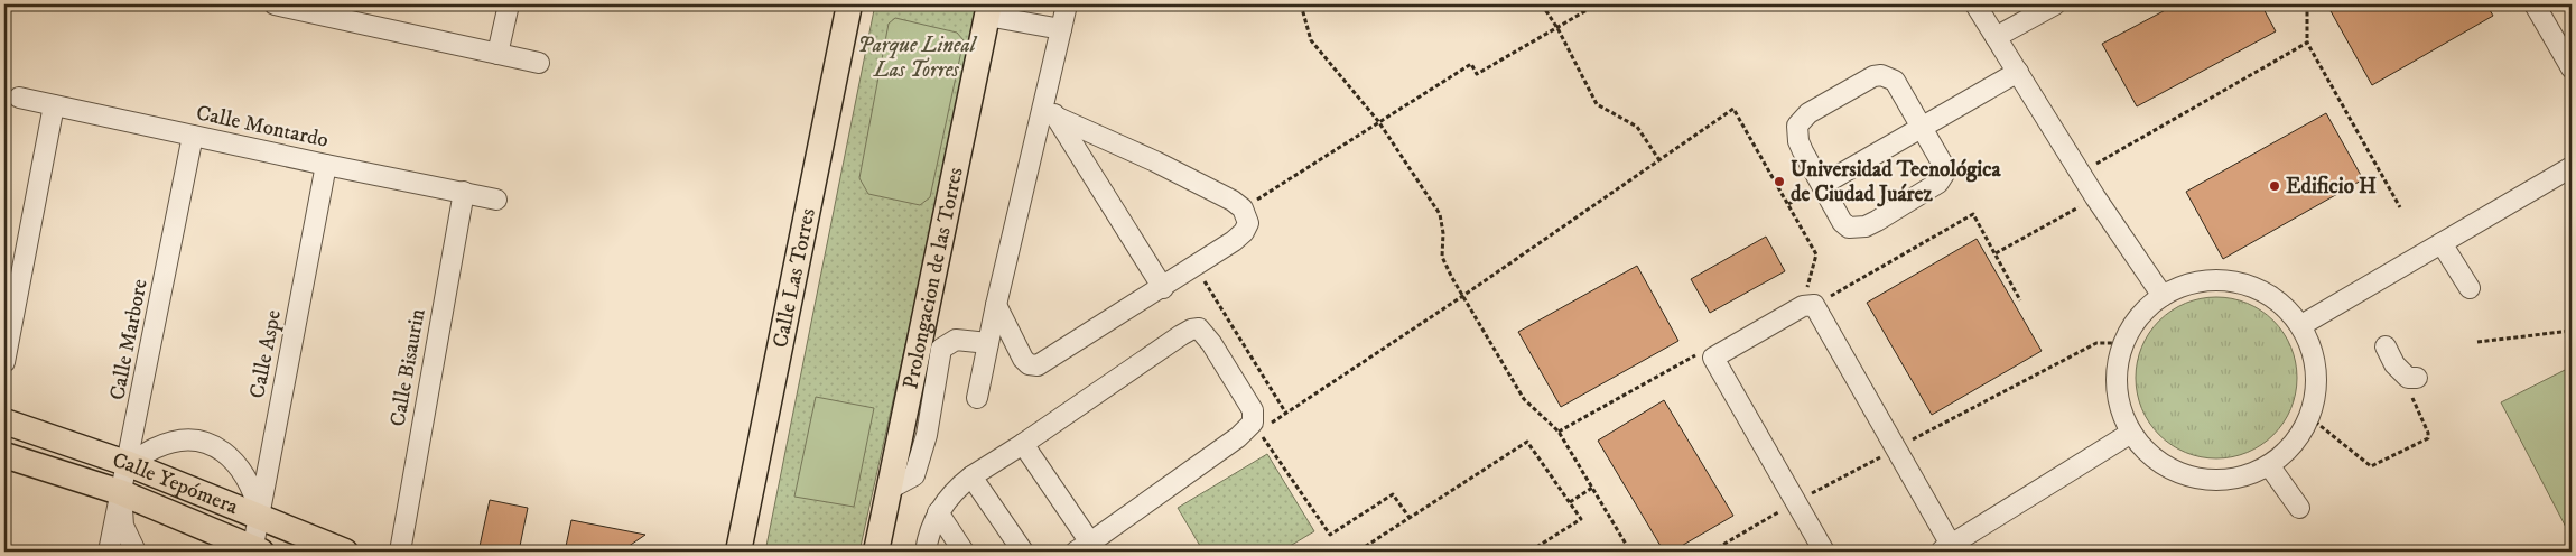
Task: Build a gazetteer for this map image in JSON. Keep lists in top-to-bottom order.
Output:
{
  "streets": {
    "main road": ["Calle Las Torres", "Prolongacion de las Torres", "Calle Yepómera"],
    "street": [
      "Calle Montardo",
      "Calle Marbore",
      "Calle Aspe",
      "Calle Bisaurin"
    ]
  },
  "crossings": [
    ["Calle Montardo", "Calle Marbore"],
    ["Calle Montardo", "Calle Aspe"],
    ["Calle Montardo", "Calle Bisaurin"],
    ["Calle Marbore", "Calle Yepómera"],
    ["Calle Aspe", "Calle Yepómera"]
  ],
  "parks": ["Parque Lineal Las Torres"],
  "places": ["Universidad Tecnológica de Ciudad Juárez", "Edificio H"]
}
